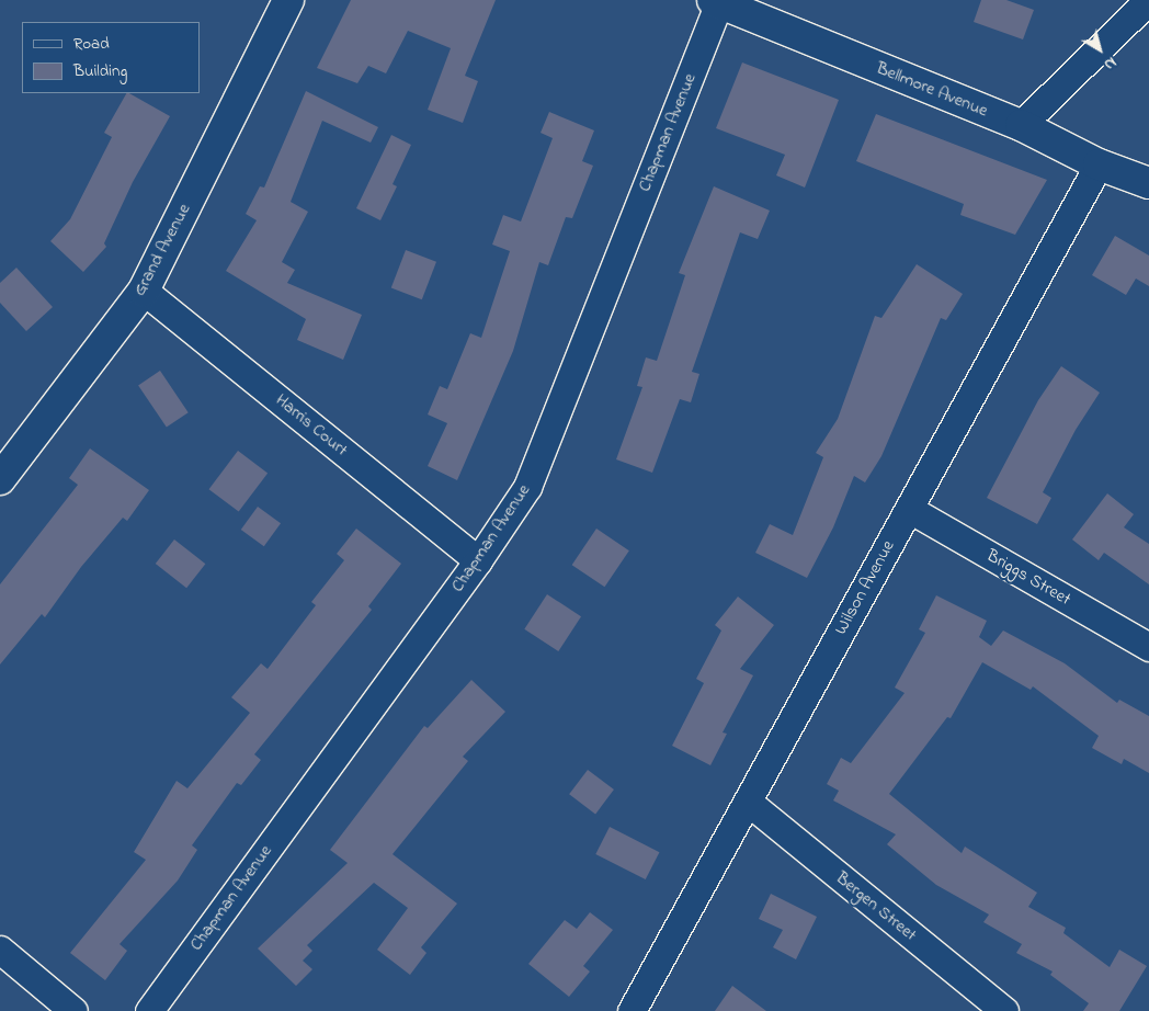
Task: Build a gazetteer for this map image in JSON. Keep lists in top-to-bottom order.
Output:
{
  "streets": {
    "street": [
      "Bellmore Avenue",
      "Chapman Avenue",
      "Grand Avenue",
      "Harris Court",
      "Briggs Street",
      "Wilson Avenue",
      "Bergen Street"
    ]
  },
  "crossings": [
    ["Bellmore Avenue", "Chapman Avenue"],
    ["Bellmore Avenue", "Wilson Avenue"],
    ["Chapman Avenue", "Harris Court"],
    ["Grand Avenue", "Harris Court"],
    ["Briggs Street", "Wilson Avenue"],
    ["Wilson Avenue", "Bergen Street"]
  ],
  "legend": ["Road", "Building"],
  "north": "bottom right"
}
